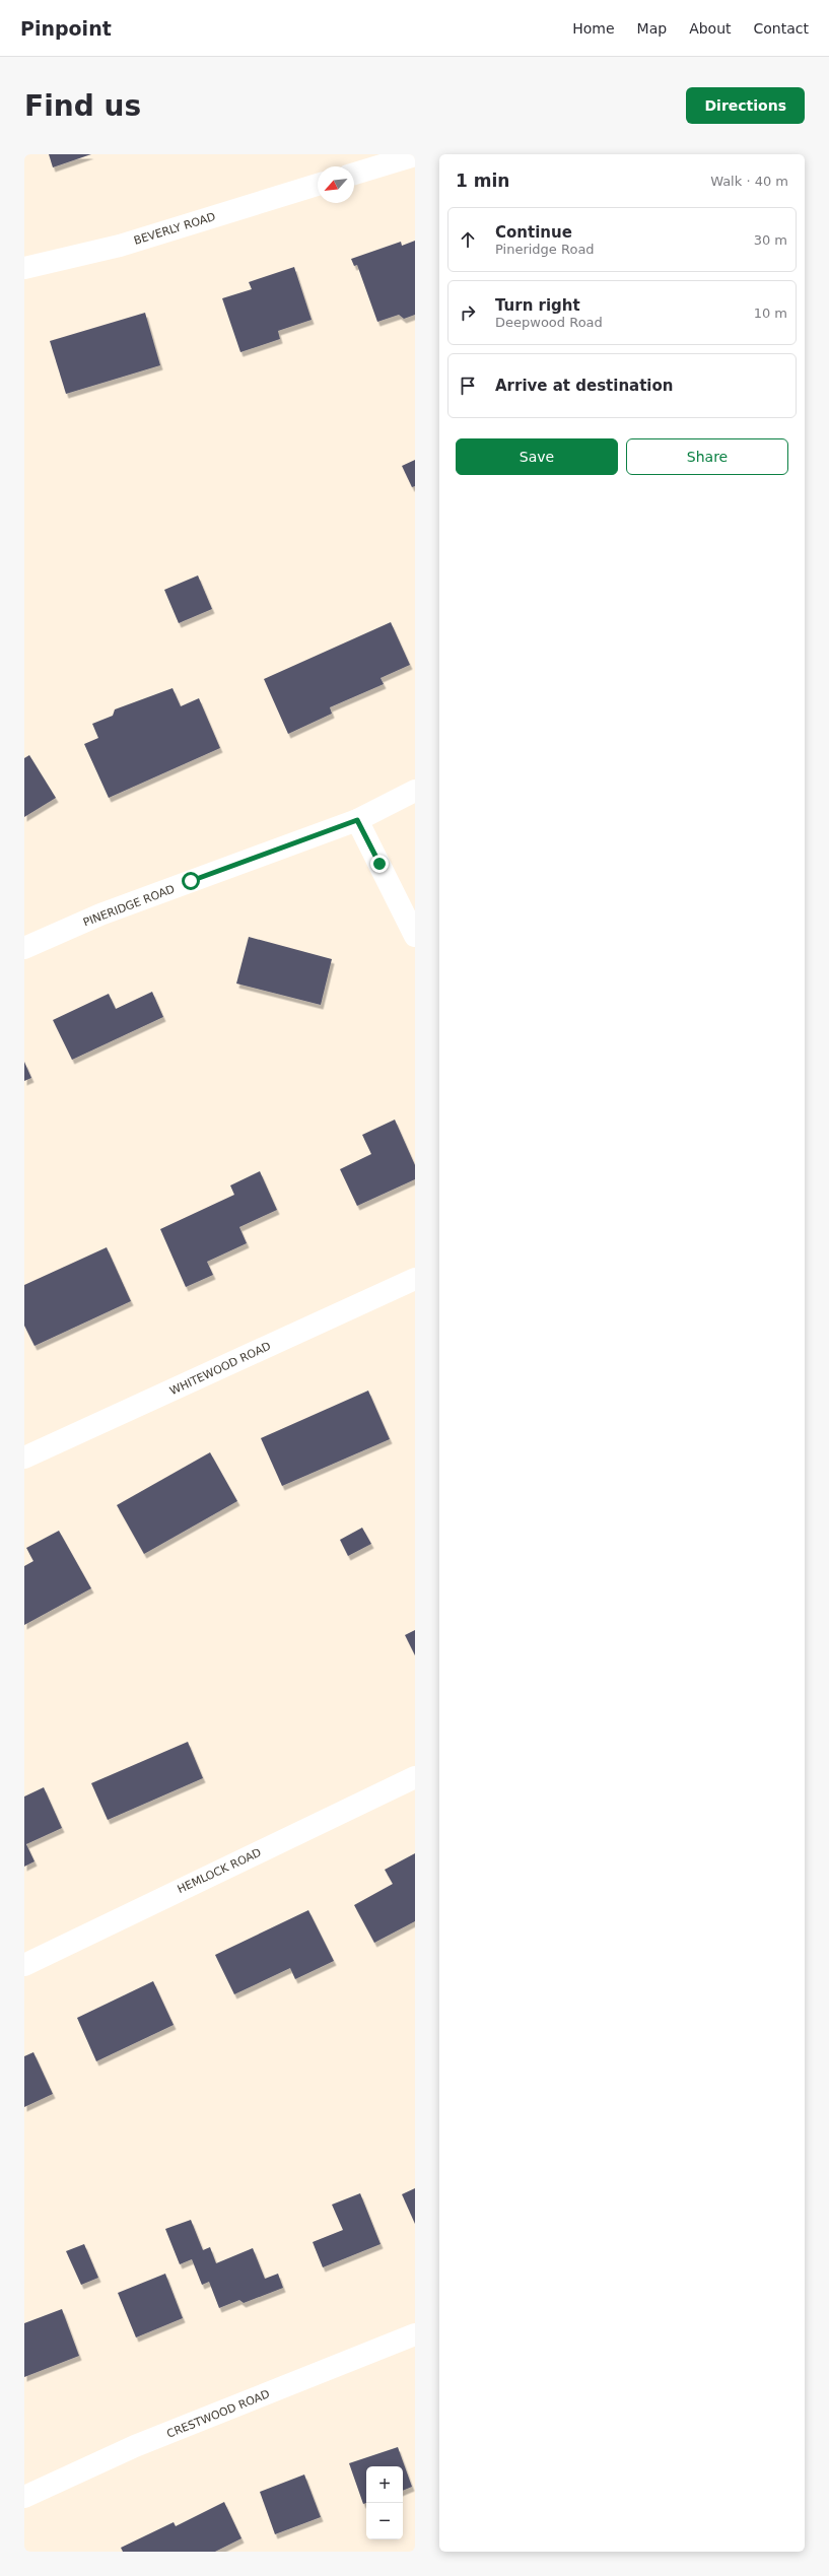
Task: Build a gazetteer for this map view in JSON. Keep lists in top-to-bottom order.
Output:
{
  "streets": {
    "street": [
      "BEVERLY ROAD",
      "PINERIDGE ROAD",
      "WHITEWOOD ROAD",
      "HEMLOCK ROAD",
      "CRESTWOOD ROAD"
    ]
  },
  "north": "bottom left",
  "page": {
    "header": "Pinpoint",
    "nav": [
      "Home",
      "Map",
      "About",
      "Contact"
    ],
    "buttons": [
      "Directions",
      ["Save", "Share"]
    ],
    "title": "Find us",
    "heading": ["1 min", "Walk · 40 m"],
    "list": [
      ["Continue", "Pineridge Road", "30 m"],
      ["Turn right", "Deepwood Road", "10 m"],
      "Arrive at destination"
    ],
    "map_buttons": ["+", "−"]
  }
}
